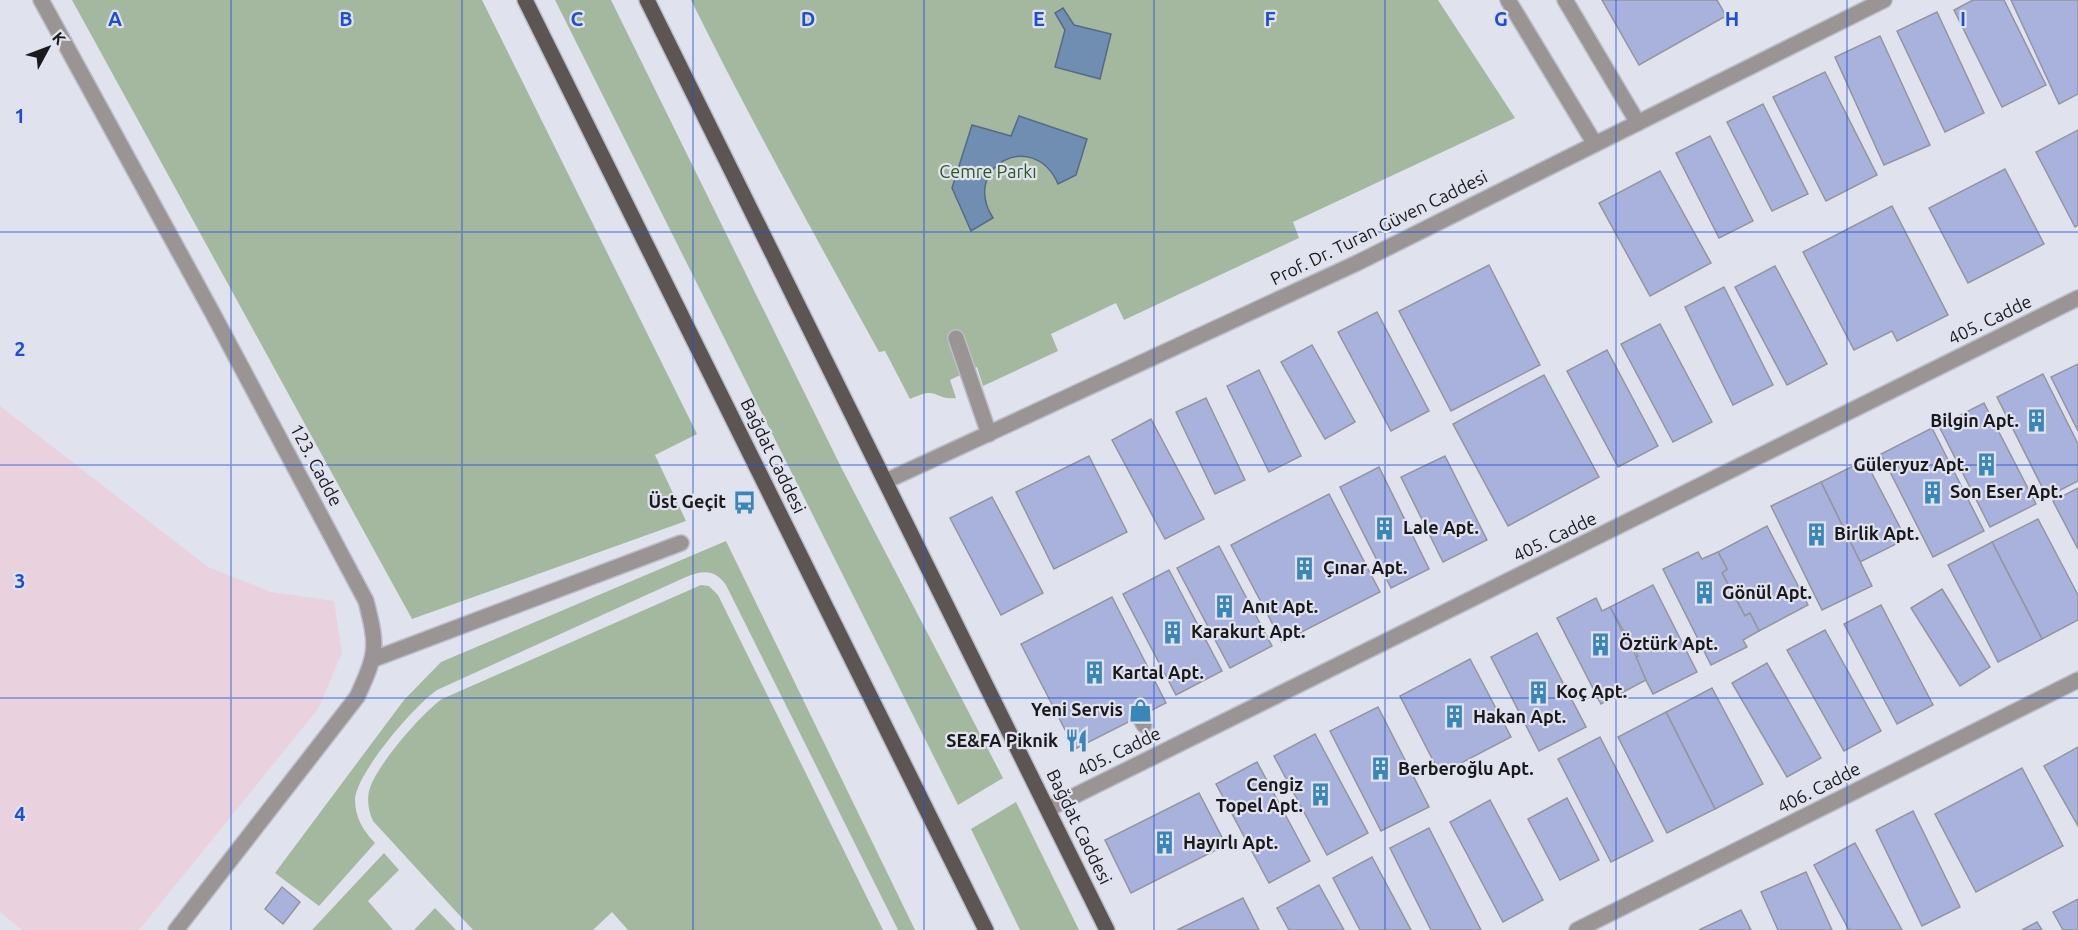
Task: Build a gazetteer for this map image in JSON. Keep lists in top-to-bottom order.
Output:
{
  "streets": {
    "main road": ["Bağdat Caddesi"],
    "street": [
      "Prof. Dr. Turan Güven Caddesi",
      "405. Cadde",
      "123. Cadde",
      "406. Cadde"
    ]
  },
  "crossings": [
    ["Prof. Dr. Turan Güven Caddesi", "Bağdat Caddesi"],
    ["405. Cadde", "Bağdat Caddesi"]
  ],
  "parks": ["Cemre Parkı"],
  "places": {
    "building": [
      "Bilgin Apt.",
      "Güleryuz Apt.",
      "Son Eser Apt.",
      "Lale Apt.",
      "Birlik Apt.",
      "Çınar Apt.",
      "Gönül Apt.",
      "Anıt Apt.",
      "Karakurt Apt.",
      "Öztürk Apt.",
      "Kartal Apt.",
      "Koç Apt.",
      "Hakan Apt.",
      "Berberoğlu Apt.",
      "Cengiz Topel Apt.",
      "Hayırlı Apt."
    ],
    "bus stop": ["Üst Geçit"],
    "shop": ["Yeni Servis"],
    "restaurant": ["SE&FA Piknik"]
  },
  "north": "top right",
  "grid": {
    "columns": [
      "A",
      "B",
      "C",
      "D",
      "E",
      "F",
      "G",
      "H",
      "I"
    ],
    "rows": [
      "1",
      "2",
      "3",
      "4"
    ]
  }
}
